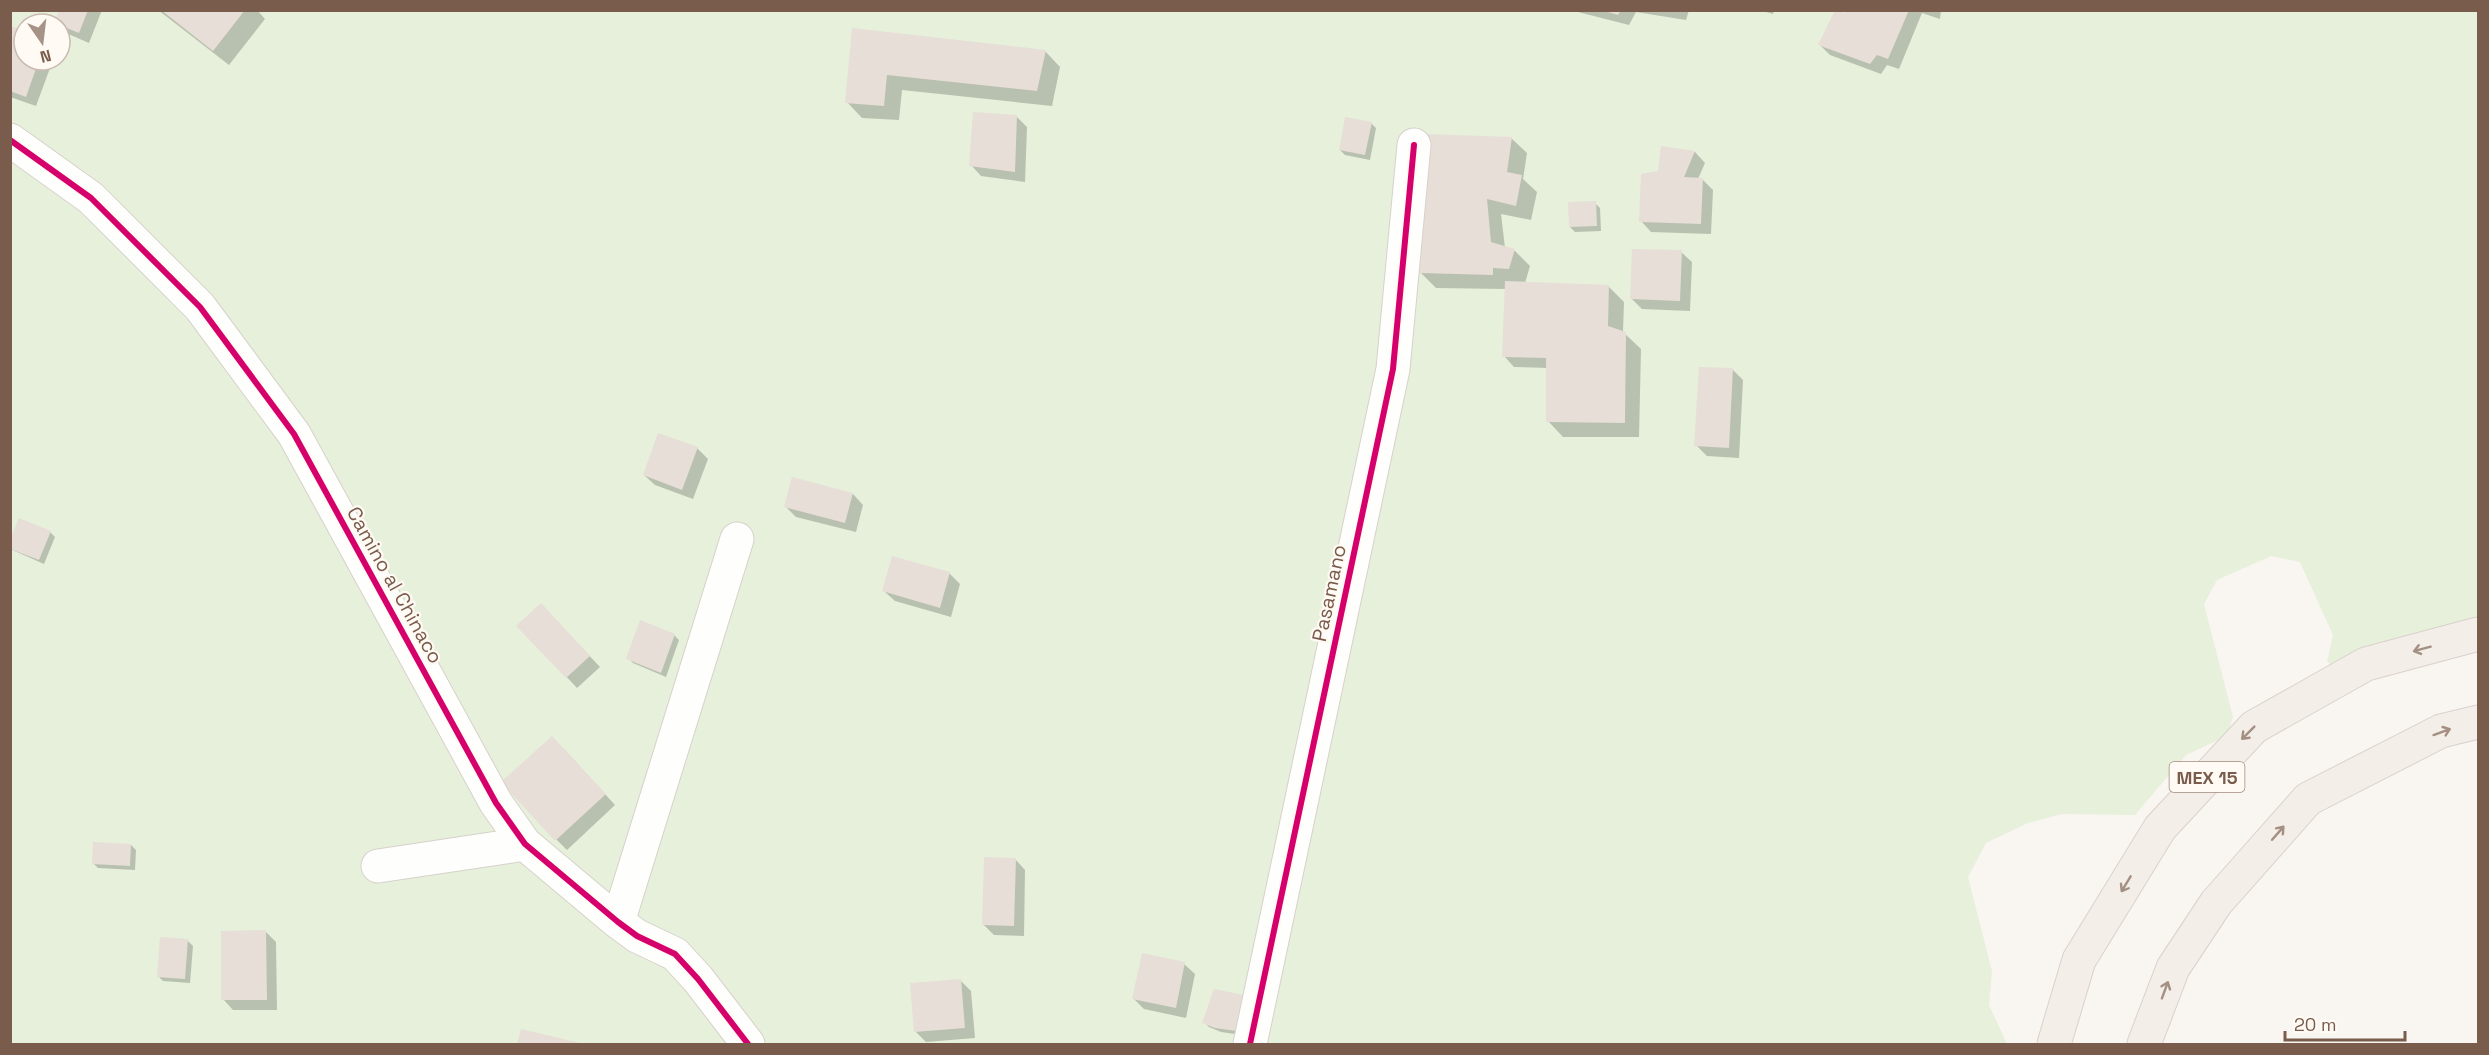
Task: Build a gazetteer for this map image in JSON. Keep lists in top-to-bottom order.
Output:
{
  "streets": {
    "main road": ["MEX 15"],
    "street": ["Camino al Chinaco", "Pasamano"]
  },
  "scale_bar": "20 m",
  "north": "bottom"
}
